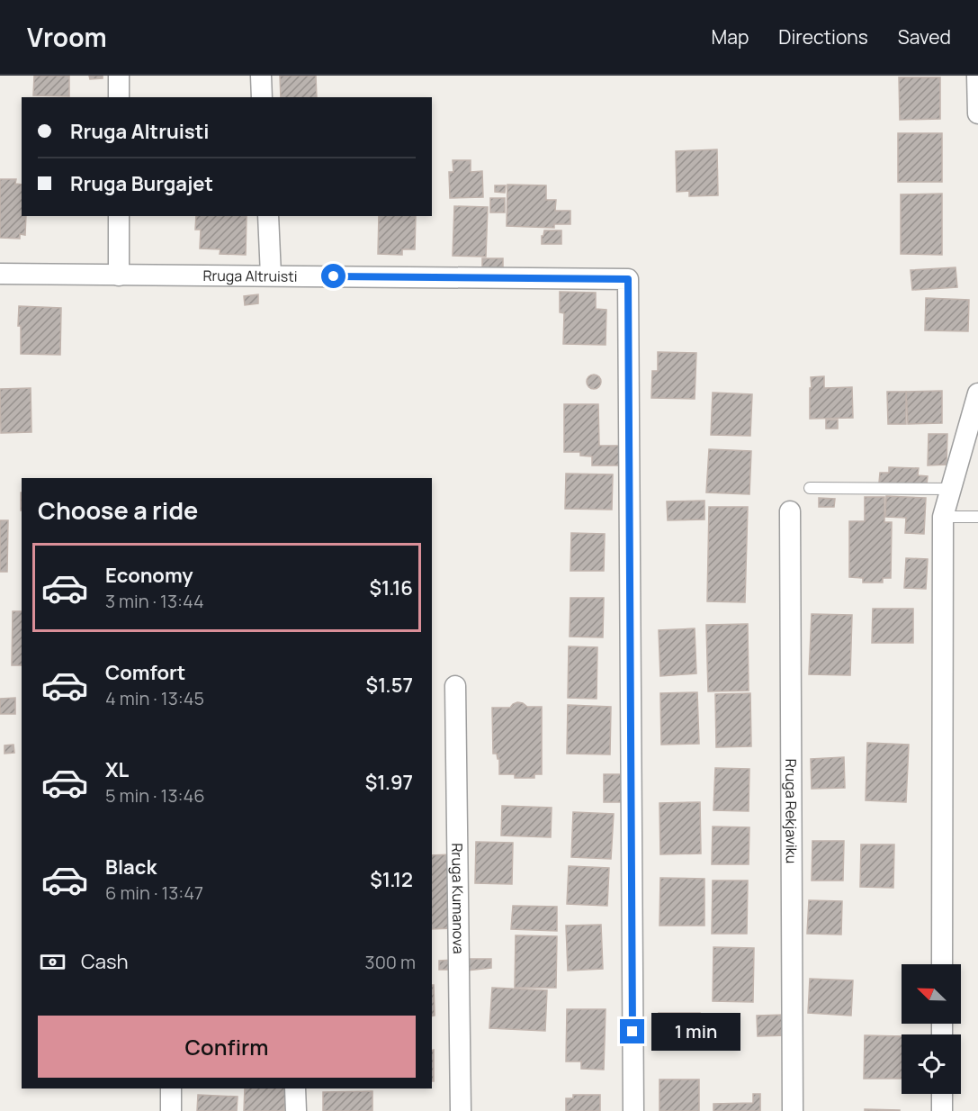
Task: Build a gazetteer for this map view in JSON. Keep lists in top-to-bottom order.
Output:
{
  "streets": {
    "street": ["Rruga Altruisti", "Rruga Rekjaviku", "Rruga Kumanova"]
  },
  "north": "top left",
  "page": {
    "header": "Vroom",
    "nav": ["Map", "Directions", "Saved"],
    "banner": ["Rruga Altruisti", "Rruga Burgajet"],
    "heading": "Choose a ride",
    "list": [
      {
        "name": "Economy",
        "note": "3 min · 13:44",
        "value": "$1.16"
      },
      {
        "name": "Comfort",
        "note": "4 min · 13:45",
        "value": "$1.57"
      },
      {
        "name": "XL",
        "note": "5 min · 13:46",
        "value": "$1.97"
      },
      {
        "name": "Black",
        "note": "6 min · 13:47",
        "value": "$1.12"
      }
    ],
    "pay": ["Cash", "300 m"],
    "buttons": "Confirm",
    "bubble": "1 min"
  }
}
